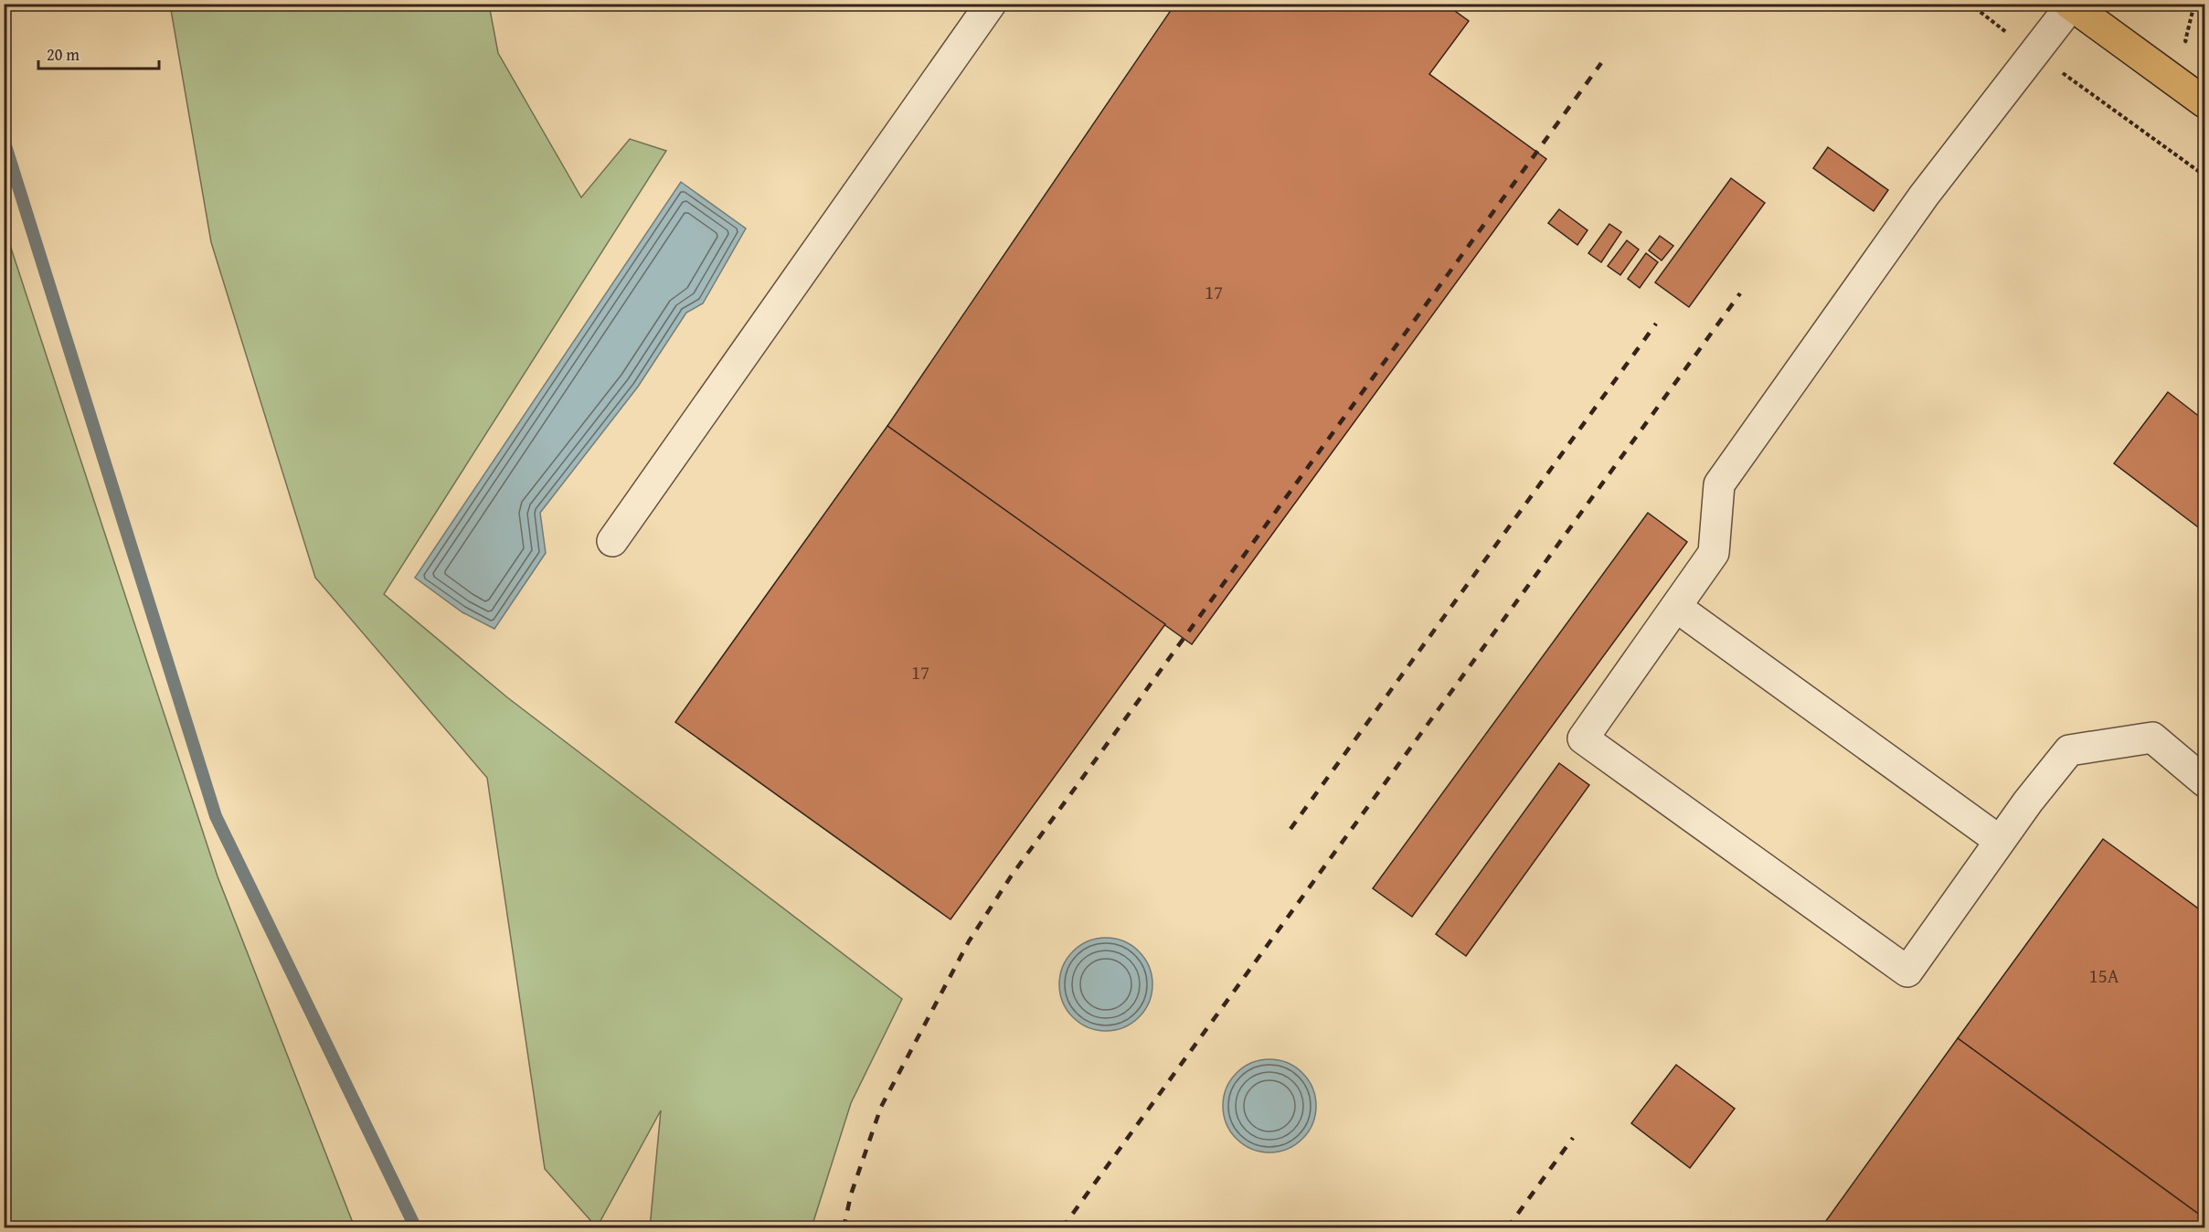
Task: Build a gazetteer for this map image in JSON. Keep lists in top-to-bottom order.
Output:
{
  "house_numbers": ["17", "17", "15A"],
  "scale_bar": "20 m"
}
